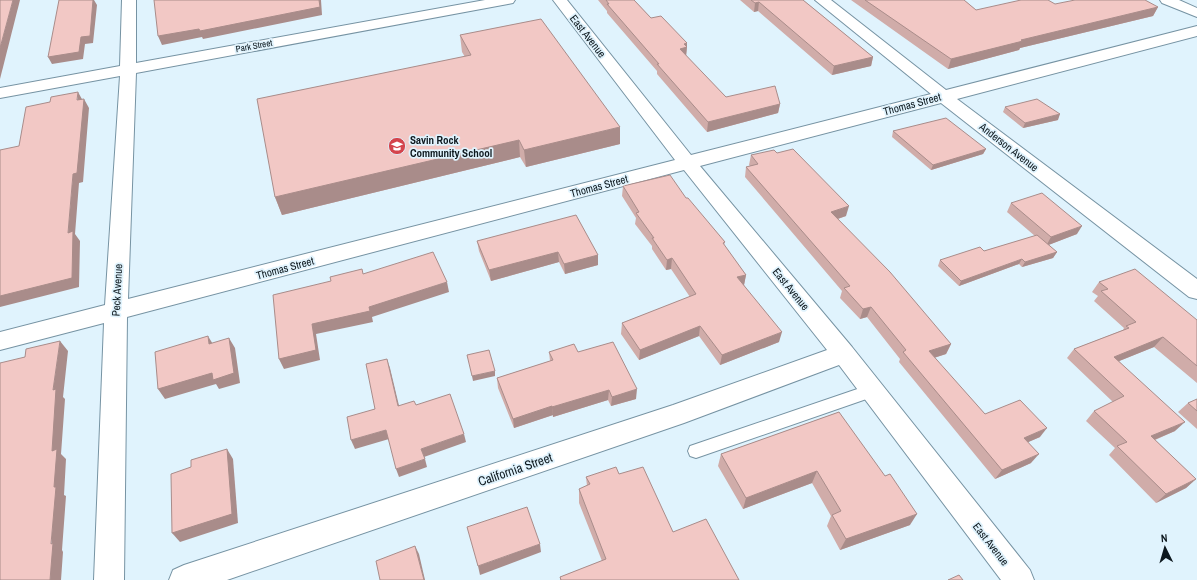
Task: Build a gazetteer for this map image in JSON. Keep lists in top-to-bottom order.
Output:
{
  "streets": {
    "street": [
      "East Avenue",
      "Park Street",
      "Thomas Street",
      "Anderson Avenue",
      "Peck Avenue",
      "California Street"
    ]
  },
  "crossings": [
    ["East Avenue", "Thomas Street"],
    ["East Avenue", "California Street"],
    ["Park Street", "Peck Avenue"],
    ["Thomas Street", "Anderson Avenue"],
    ["Thomas Street", "Peck Avenue"]
  ],
  "places": {
    "school or university": ["Savin Rock Community School"]
  },
  "north": "top"
}
